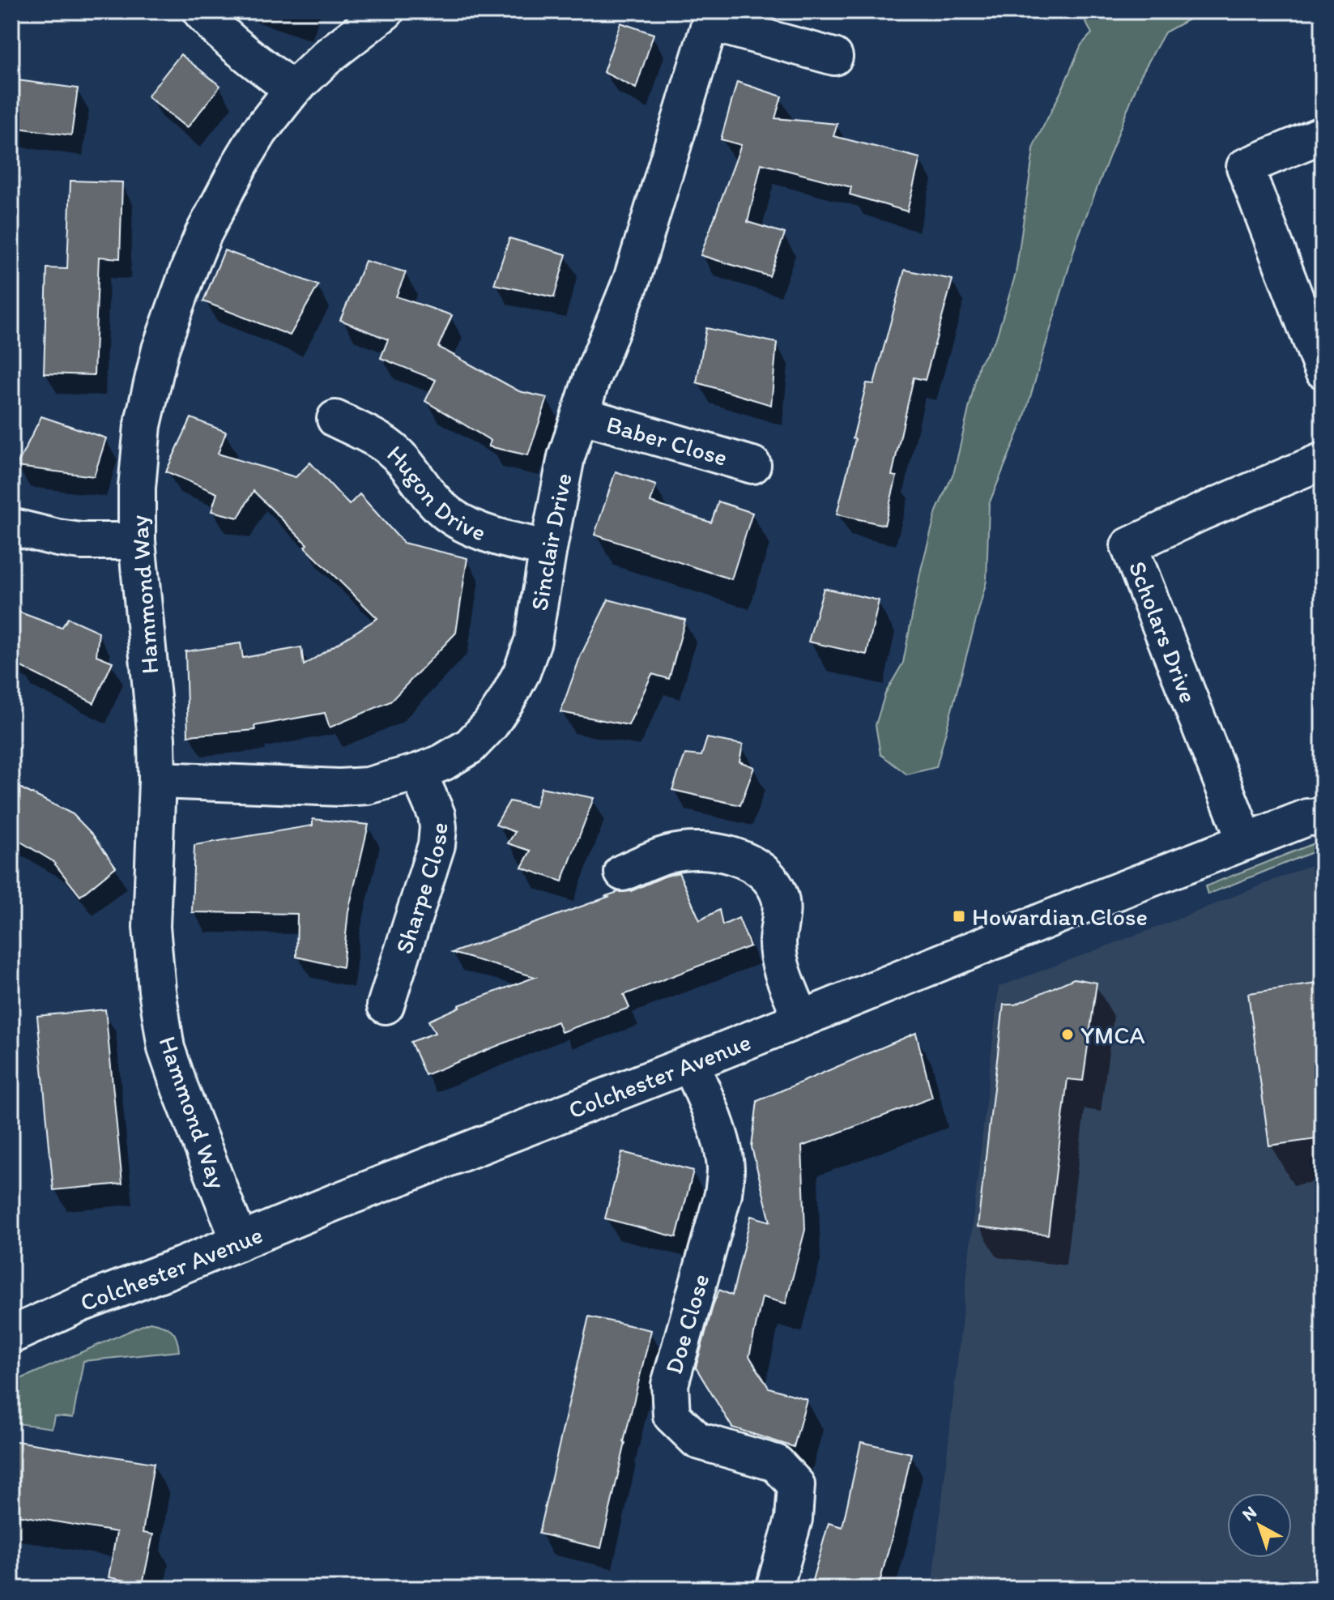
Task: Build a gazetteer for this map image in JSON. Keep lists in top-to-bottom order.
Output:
{
  "streets": {
    "street": [
      "Baber Close",
      "Hugon Drive",
      "Sinclair Drive",
      "Hammond Way",
      "Scholars Drive",
      "Sharpe Close",
      "Colchester Avenue",
      "Doe Close"
    ]
  },
  "crossings": [
    ["Baber Close", "Sinclair Drive"],
    ["Hugon Drive", "Sinclair Drive"],
    ["Sinclair Drive", "Hammond Way"],
    ["Sinclair Drive", "Sharpe Close"],
    ["Hammond Way", "Colchester Avenue"],
    ["Scholars Drive", "Colchester Avenue"],
    ["Colchester Avenue", "Doe Close"]
  ],
  "places": {
    "transit": ["Howardian Close"],
    "other": ["YMCA"]
  },
  "north": "top left"
}
